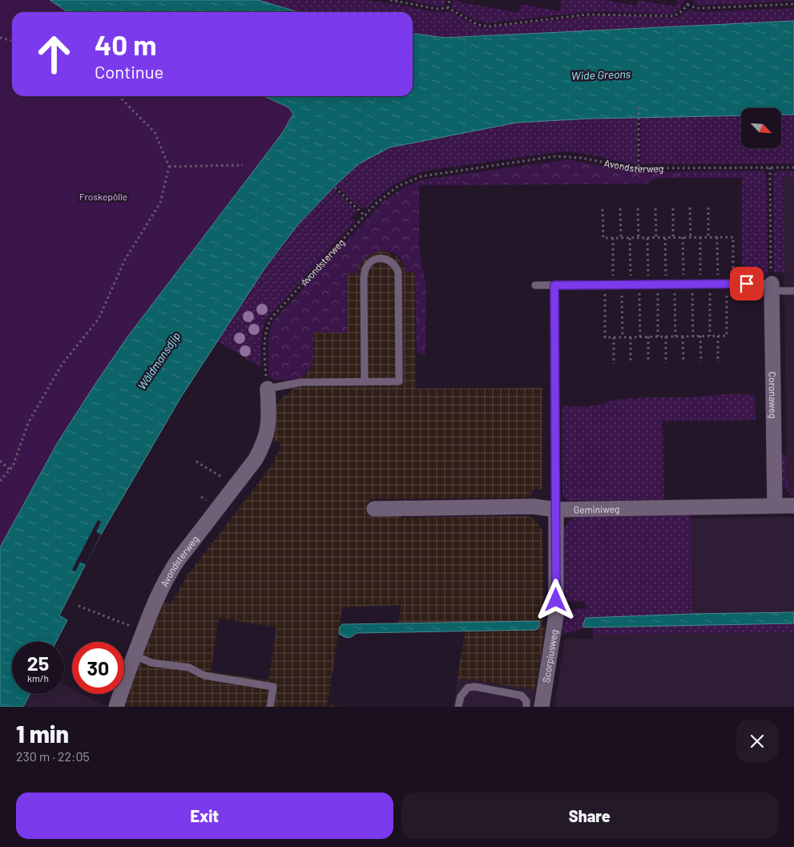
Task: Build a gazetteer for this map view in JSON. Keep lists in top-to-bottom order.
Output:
{
  "streets": {
    "street": [
      "Avondsterweg",
      "Coronaweg",
      "Geminiweg",
      "Scorpiusweg"
    ]
  },
  "crossings": [
    ["Coronaweg", "Geminiweg"],
    ["Geminiweg", "Scorpiusweg"]
  ],
  "water": ["Wide Greons", "Wâldmansdjip"],
  "parks": ["Froskepôlle"],
  "north": "bottom right",
  "page": {
    "turn": ["40 m", "Continue"],
    "speed": "25 km/h",
    "limit": "30",
    "heading": ["1 min", "230 m · 22:05"],
    "buttons": ["Exit", "Share"]
  }
}
